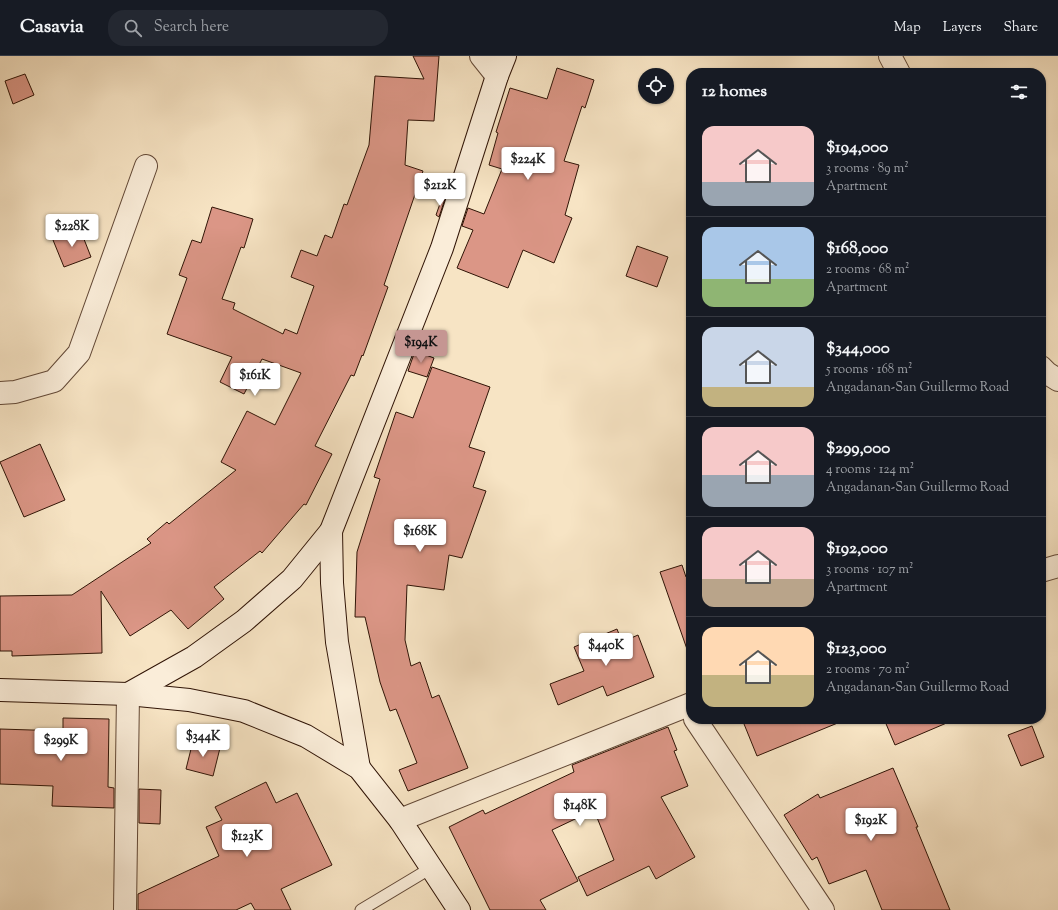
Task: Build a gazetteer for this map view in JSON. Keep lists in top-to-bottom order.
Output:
{
  "page": {
    "header": "Casavia",
    "search": "Search here",
    "nav": ["Map", "Layers", "Share"],
    "heading": "12 homes",
    "list": [
      {
        "name": "$194,000",
        "note": "3 rooms · 89 m² · Apartment"
      },
      {
        "name": "$168,000",
        "note": "2 rooms · 68 m² · Apartment"
      },
      {
        "name": "$344,000",
        "note": "5 rooms · 168 m² · Angadanan-San Guillermo Road"
      },
      {
        "name": "$299,000",
        "note": "4 rooms · 124 m² · Angadanan-San Guillermo Road"
      },
      {
        "name": "$192,000",
        "note": "3 rooms · 107 m² · Apartment"
      },
      {
        "name": "$123,000",
        "note": "2 rooms · 70 m² · Angadanan-San Guillermo Road"
      }
    ],
    "price": [
      "$224K",
      "$212K",
      "$228K",
      "$194K",
      "$161K",
      "$168K",
      "$440K",
      "$344K",
      "$299K",
      "$148K",
      "$192K",
      "$123K"
    ]
  }
}
